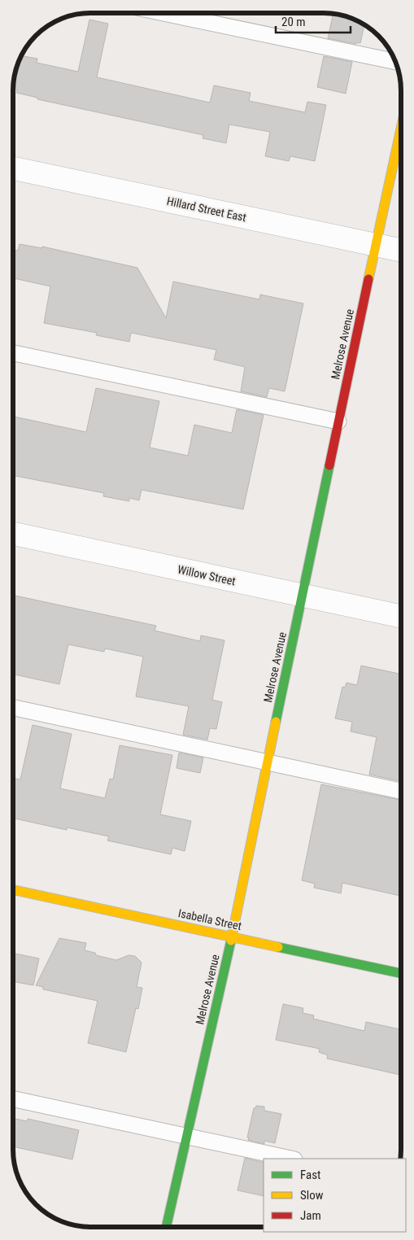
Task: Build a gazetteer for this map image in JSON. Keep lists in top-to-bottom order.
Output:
{
  "streets": {
    "street": [
      "Hillard Street East",
      "Melrose Avenue",
      "Willow Street",
      "Isabella Street"
    ]
  },
  "crossings": [
    ["Hillard Street East", "Melrose Avenue"],
    ["Melrose Avenue", "Willow Street"],
    ["Melrose Avenue", "Isabella Street"]
  ],
  "legend": ["Fast", "Slow", "Jam"],
  "scale_bar": "20 m"
}
